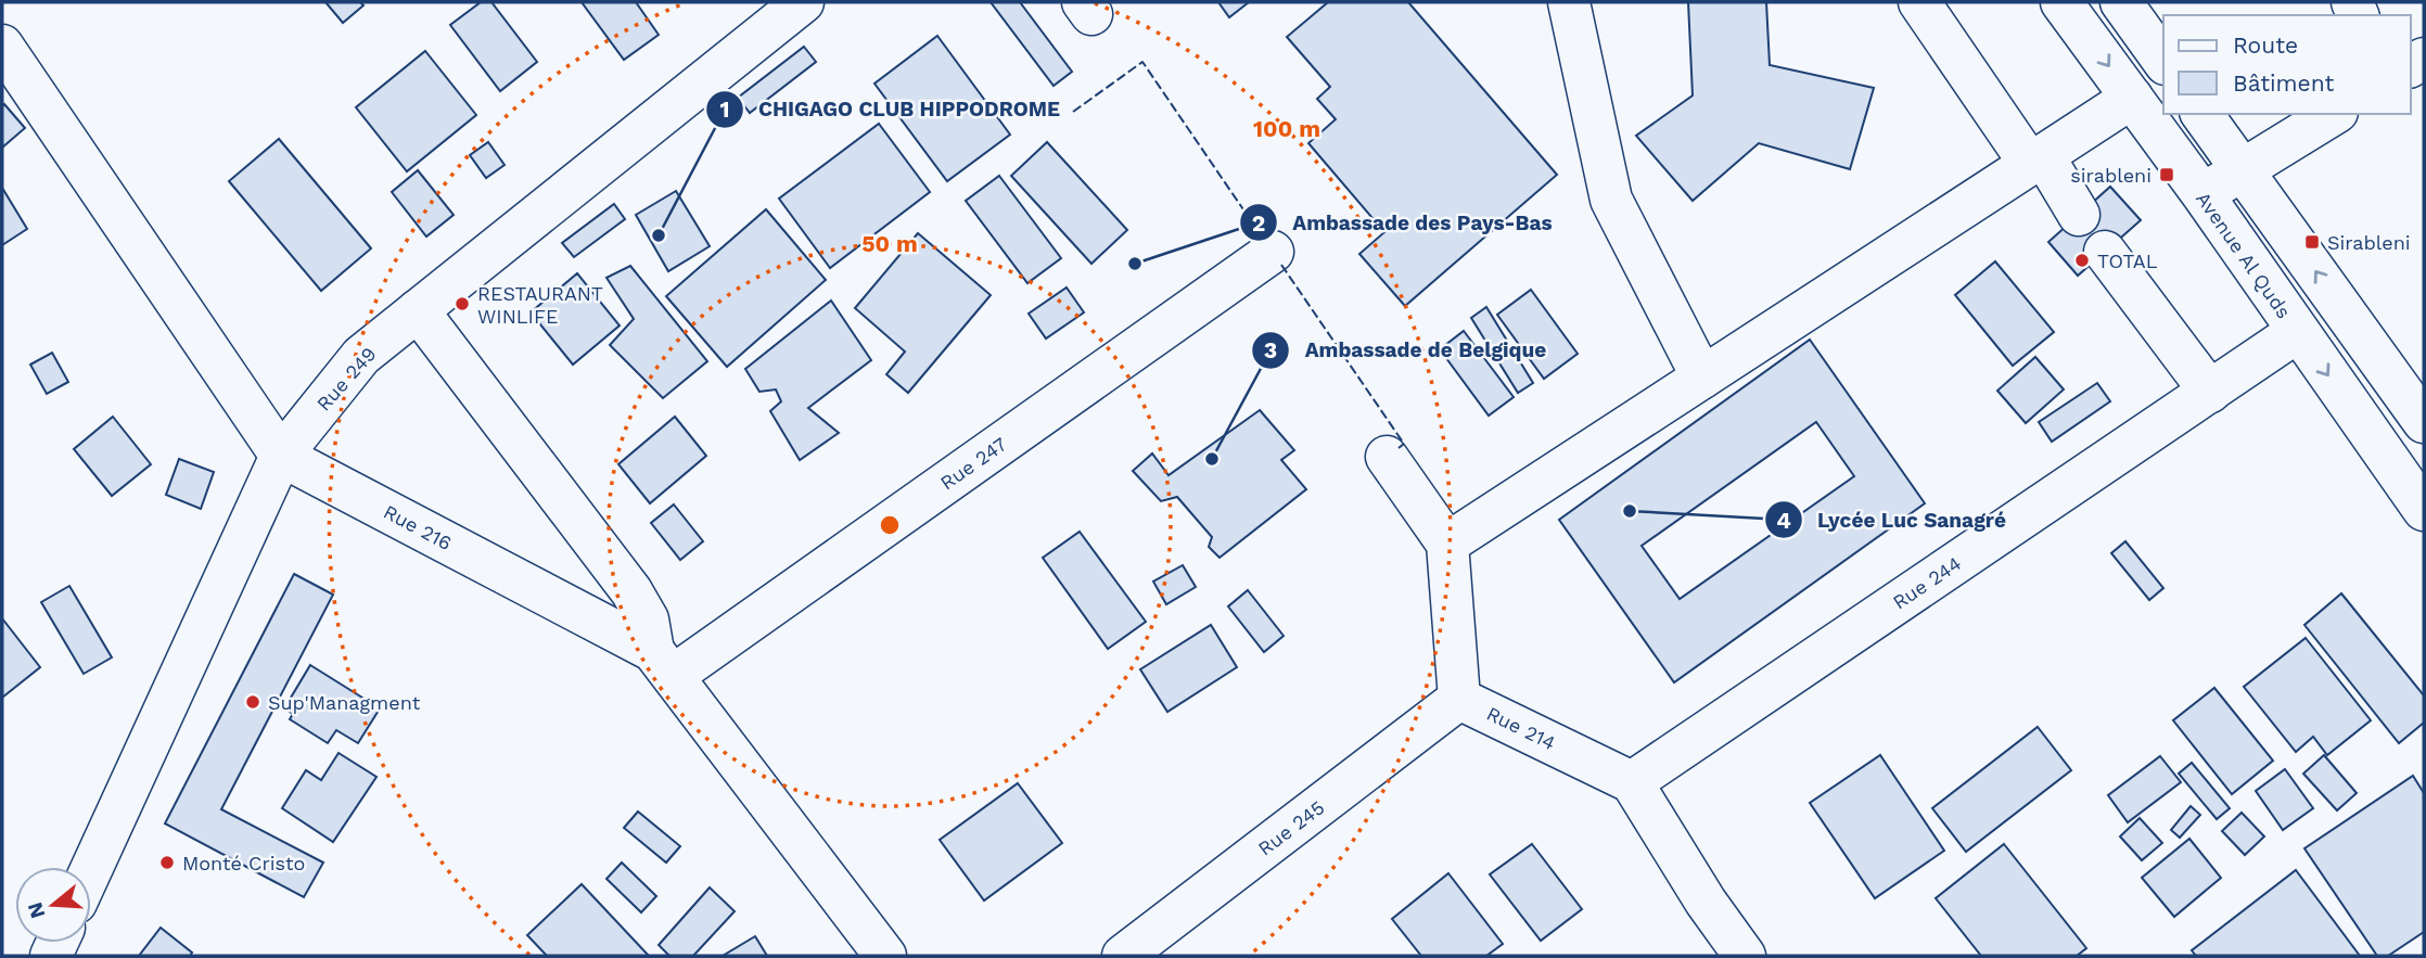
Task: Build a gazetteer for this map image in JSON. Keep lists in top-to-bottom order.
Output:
{
  "streets": {
    "street": [
      "Avenue Al Quds",
      "Rue 249",
      "Rue 247",
      "Rue 216",
      "Rue 244",
      "Rue 214",
      "Rue 245"
    ]
  },
  "crossings": [
    ["Avenue Al Quds", "Rue 244"],
    ["Rue 249", "Rue 216"],
    ["Rue 247", "Rue 216"],
    ["Rue 244", "Rue 214"],
    ["Rue 214", "Rue 245"]
  ],
  "places": {
    "transit": ["sirableni", "Sirableni"],
    "other": [
      "CHIGAGO CLUB HIPPODROME",
      "TOTAL",
      "Ambassade des Pays-Bas",
      "RESTAURANT WINLIFE",
      "Ambassade de Belgique",
      "Lycée Luc Sanagré",
      "Sup'Managment",
      "Monté Cristo"
    ]
  },
  "legend": ["Route", "Bâtiment"],
  "north": "left",
  "rings": ["100 m", "50 m"]
}
